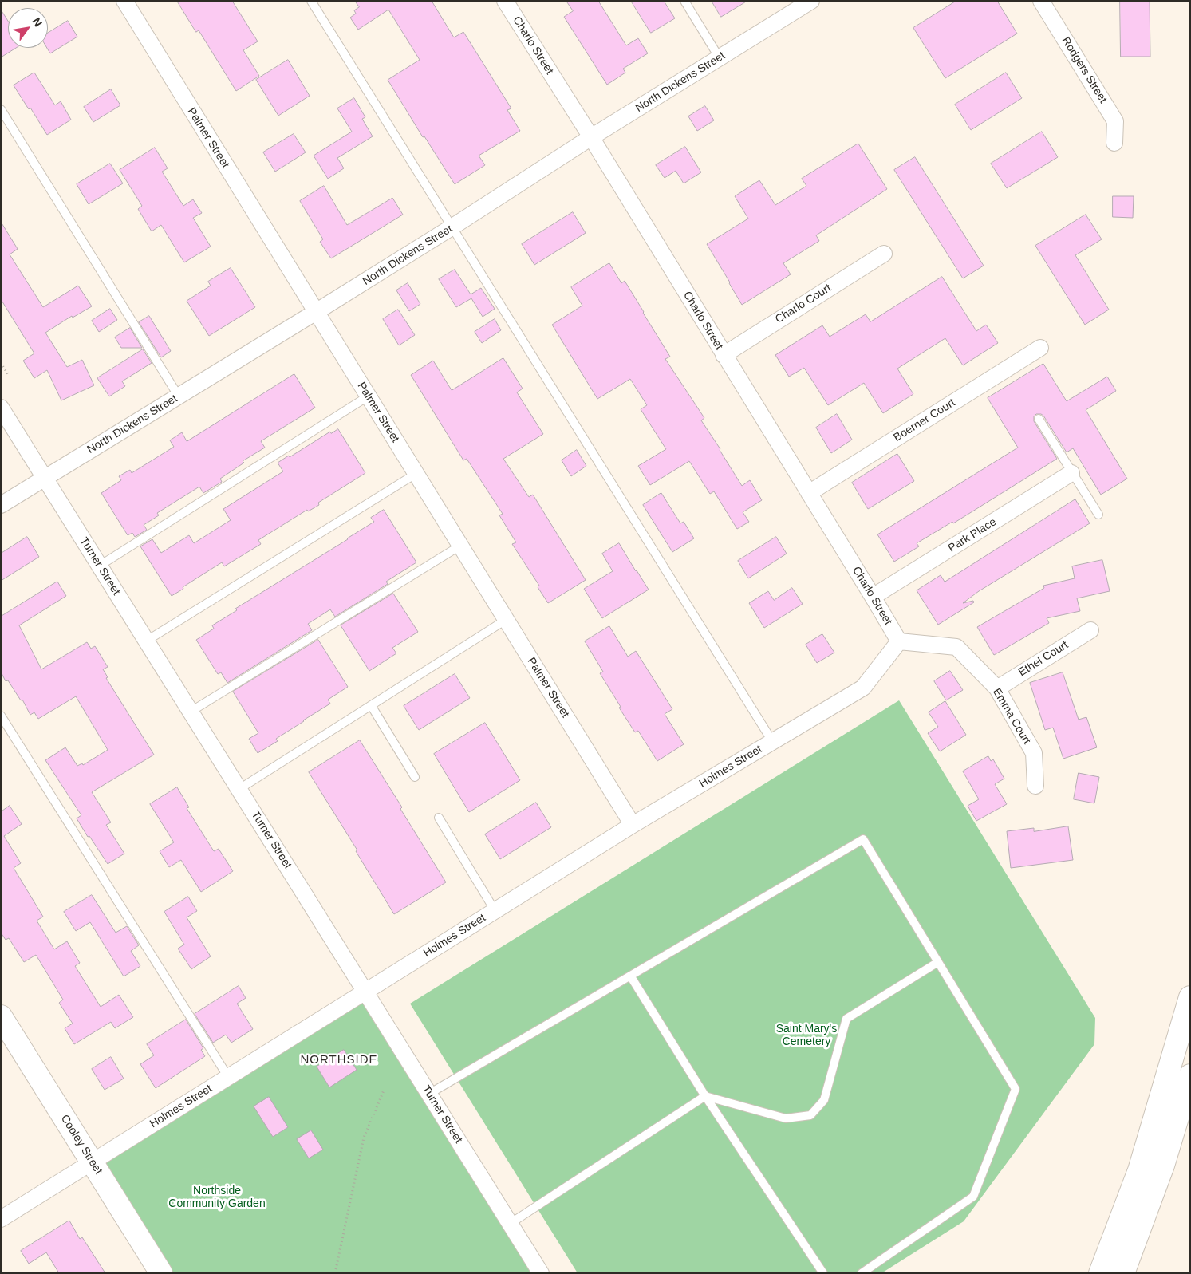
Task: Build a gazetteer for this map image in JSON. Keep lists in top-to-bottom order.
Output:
{
  "streets": {
    "main road": ["Cooley Street"],
    "street": [
      "Charlo Street",
      "Rodgers Street",
      "North Dickens Street",
      "Palmer Street",
      "Charlo Court",
      "Boerner Court",
      "Park Place",
      "Turner Street",
      "Ethel Court",
      "Emma Court",
      "Holmes Street"
    ]
  },
  "crossings": [
    ["Charlo Street", "North Dickens Street"],
    ["Charlo Street", "Charlo Court"],
    ["Charlo Street", "Boerner Court"],
    ["Charlo Street", "Park Place"],
    ["Charlo Street", "Emma Court"],
    ["Charlo Street", "Holmes Street"],
    ["North Dickens Street", "Palmer Street"],
    ["North Dickens Street", "Turner Street"],
    ["Palmer Street", "Holmes Street"],
    ["Turner Street", "Holmes Street"],
    ["Ethel Court", "Emma Court"],
    ["Emma Court", "Holmes Street"],
    ["Holmes Street", "Cooley Street"]
  ],
  "districts": ["NORTHSIDE"],
  "parks": ["Saint Mary's Cemetery", "Northside Community Garden"],
  "north": "top right"
}
